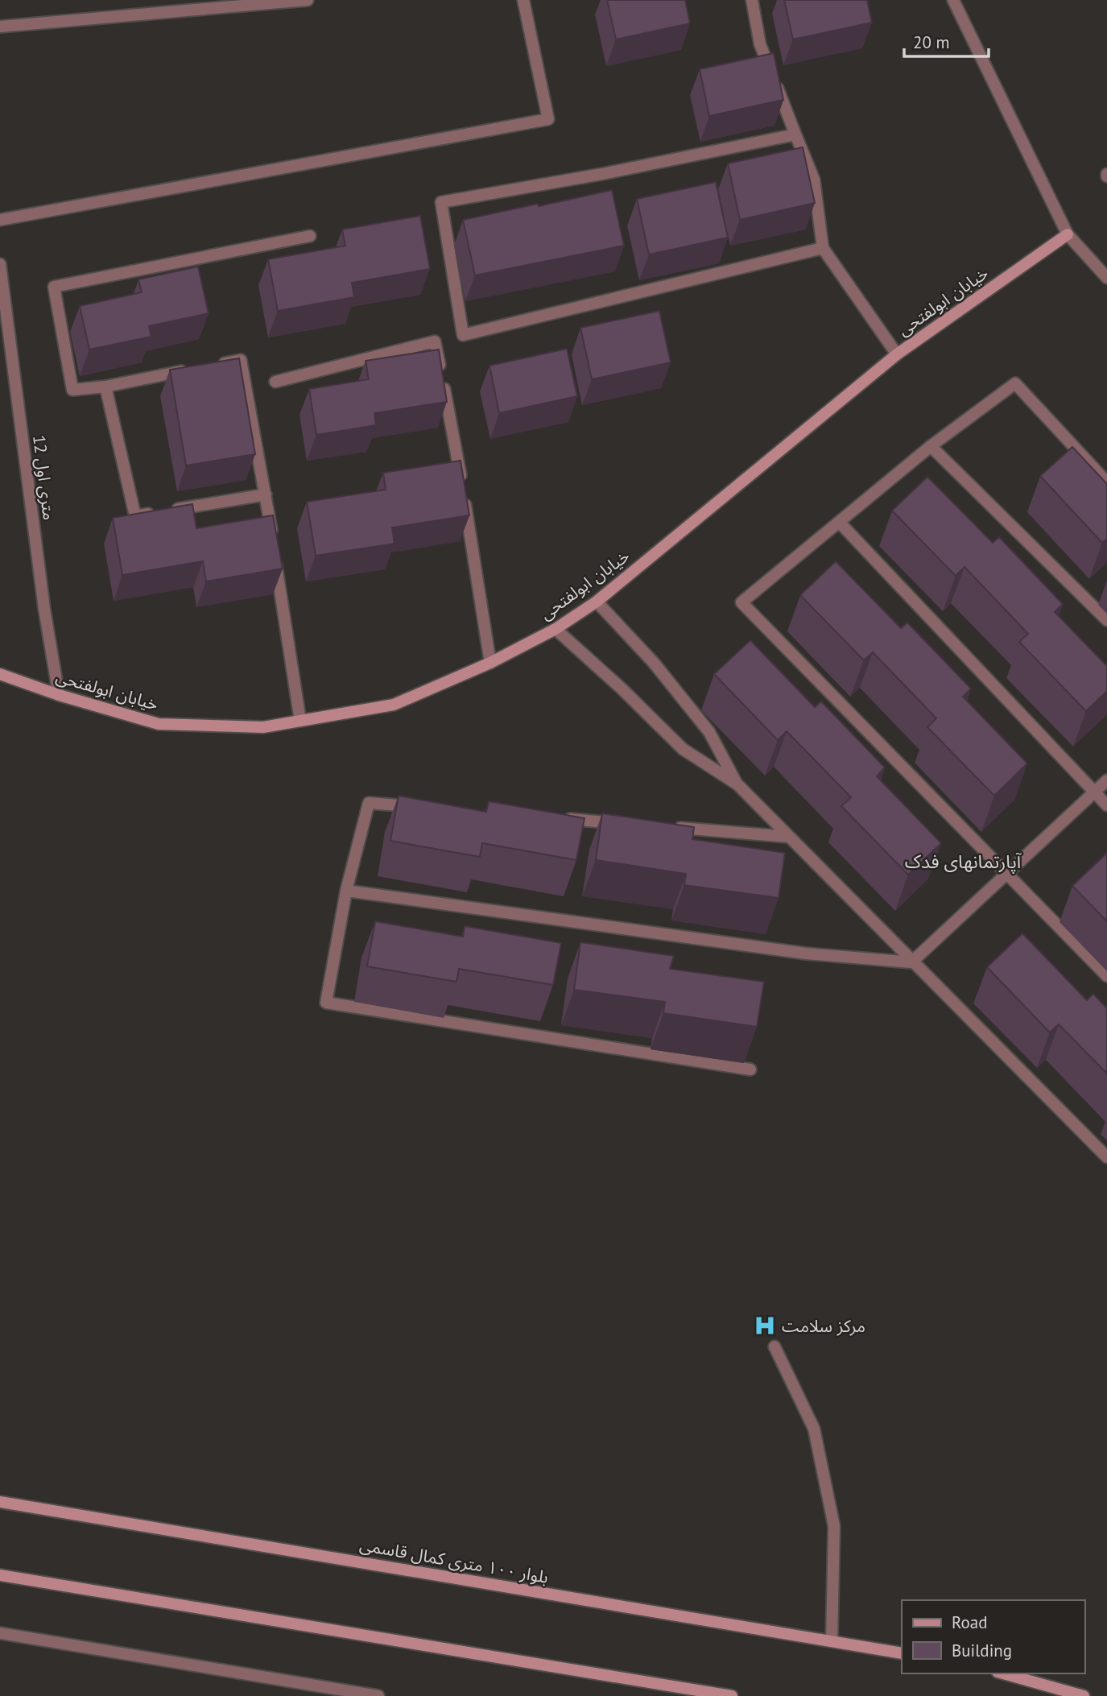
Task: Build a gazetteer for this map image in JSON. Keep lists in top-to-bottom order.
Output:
{
  "streets": {
    "main road": ["خیابان ابولفتحی", "بلوار ۱۰۰ متری کمال قاسمی"],
    "street": ["12 متری اول"]
  },
  "crossings": [
    ["خیابان ابولفتحی", "12 متری اول"]
  ],
  "districts": ["آپارتمانهای فدک"],
  "places": {
    "hospital": ["مرکز سلامت"]
  },
  "legend": ["Road", "Building"],
  "scale_bar": "20 m"
}
